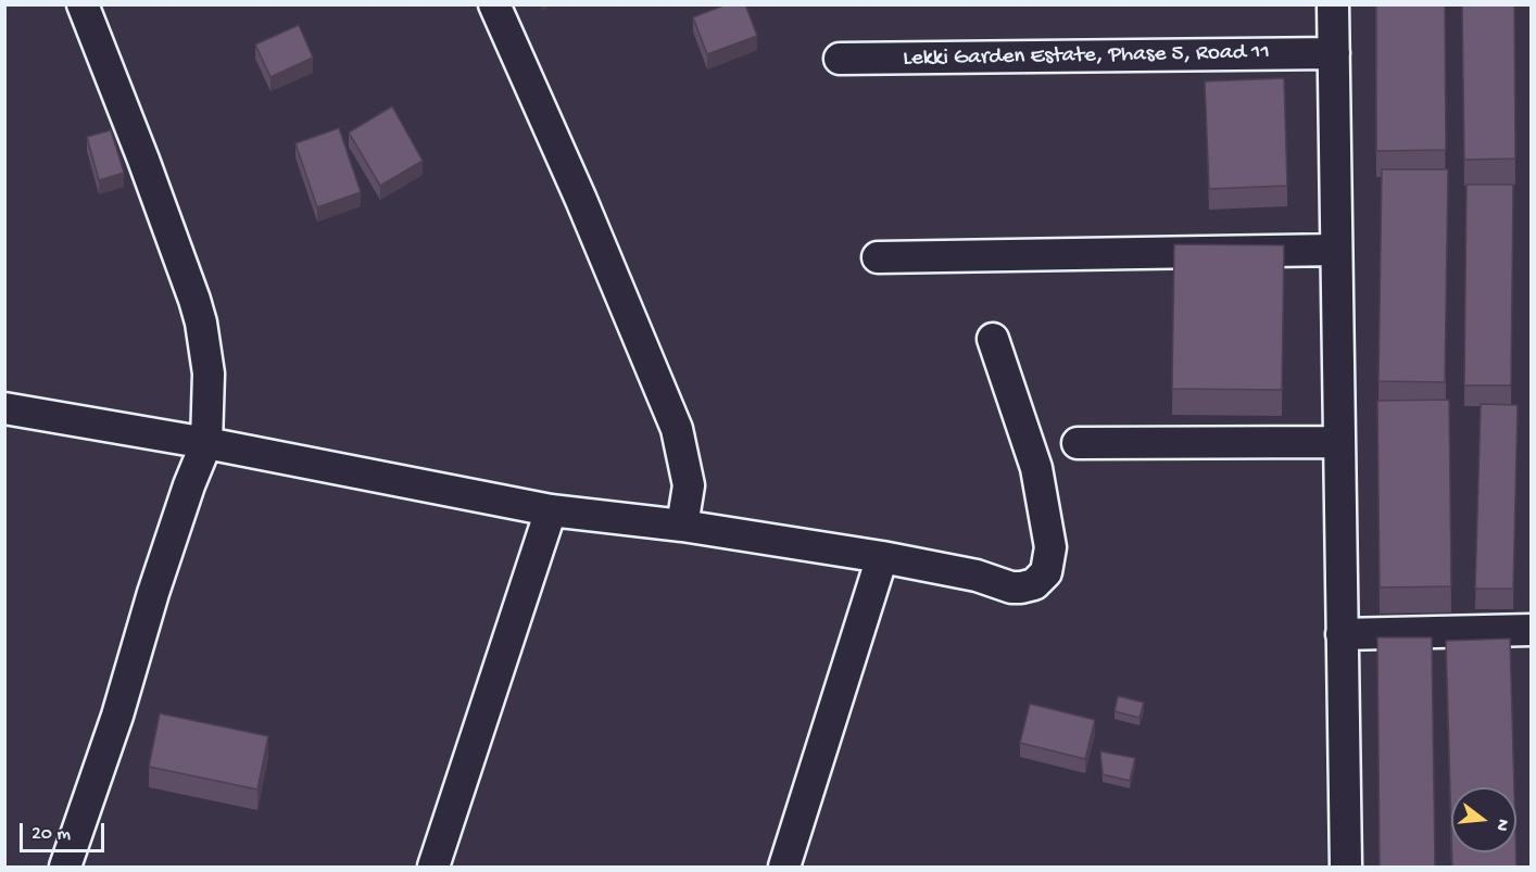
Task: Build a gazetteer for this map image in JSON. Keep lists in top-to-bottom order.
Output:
{
  "streets": {
    "street": ["Lekki Garden Estate, Phase 5, Road 11"]
  },
  "scale_bar": "20 m",
  "north": "right"
}
